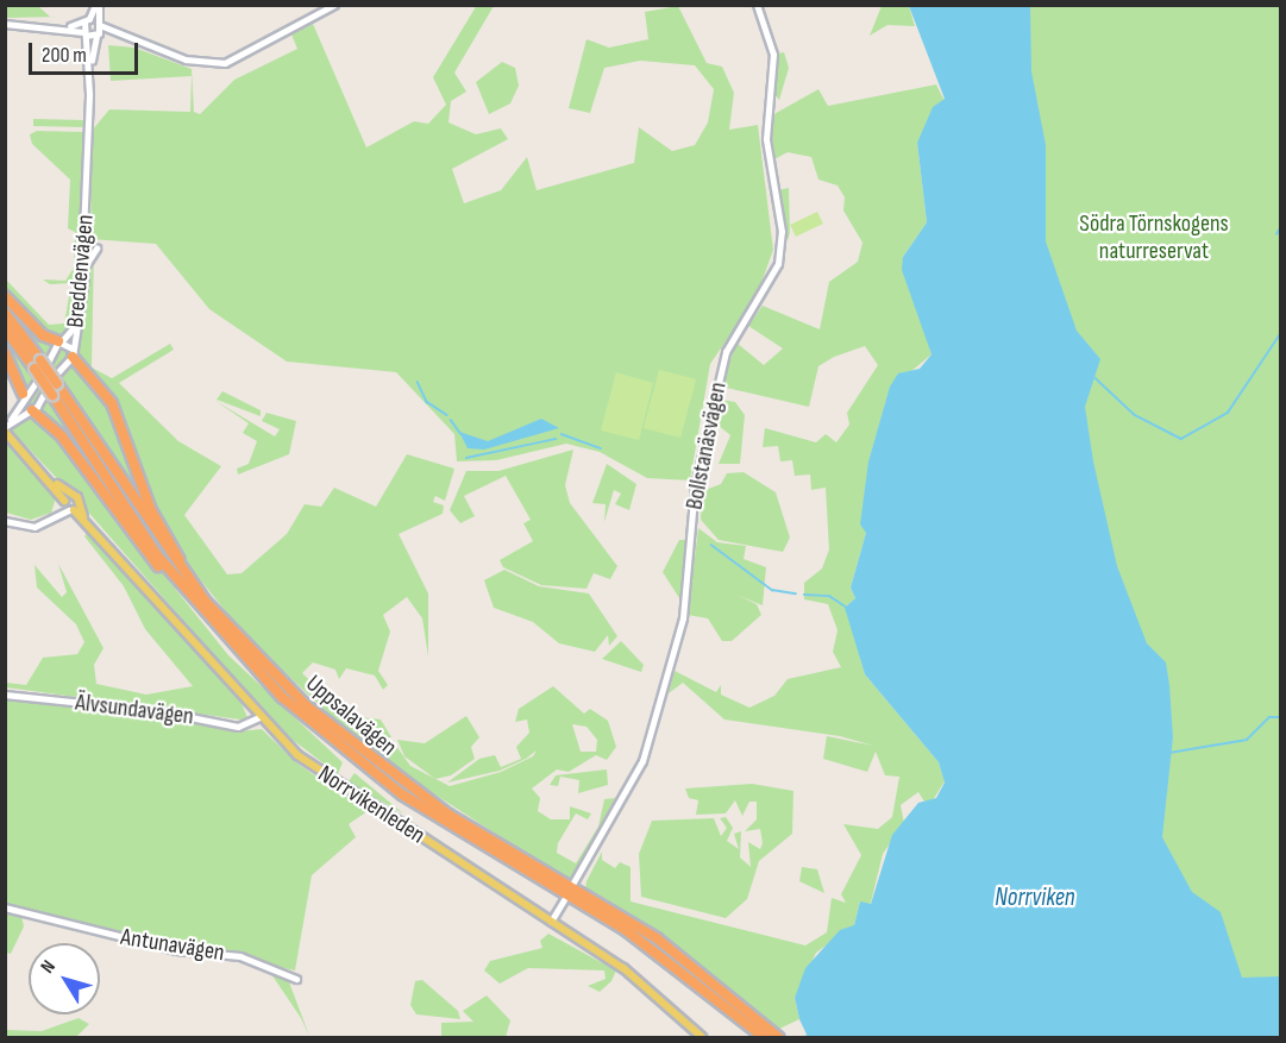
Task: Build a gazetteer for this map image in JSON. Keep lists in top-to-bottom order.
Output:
{
  "streets": {
    "highway": ["Uppsalavägen"],
    "main road": ["Norrvikenleden"],
    "street": [
      "Breddenvägen",
      "Bollstanäsvägen",
      "Älvsundavägen",
      "Antunavägen"
    ]
  },
  "crossings": [
    ["Älvsundavägen", "Norrvikenleden"]
  ],
  "water": ["Norrviken"],
  "parks": ["Södra Törnskogens naturreservat"],
  "scale_bar": "200 m",
  "north": "top left"
}
